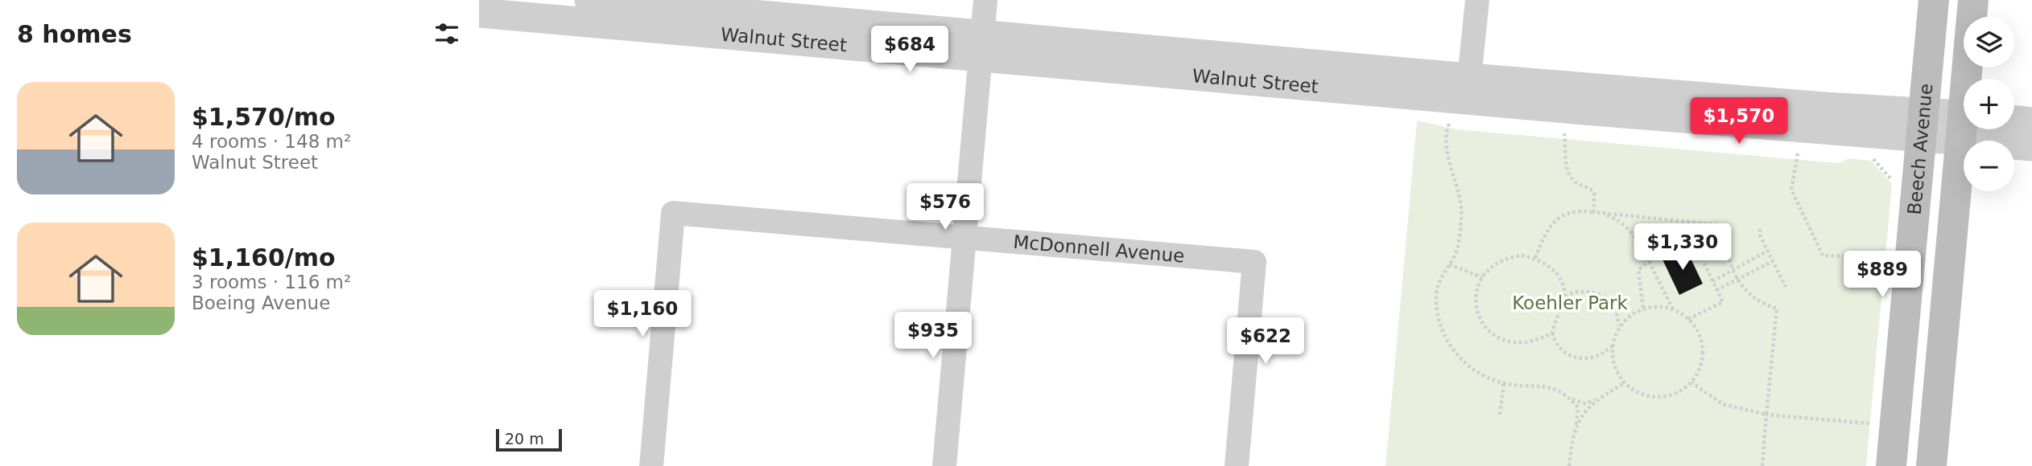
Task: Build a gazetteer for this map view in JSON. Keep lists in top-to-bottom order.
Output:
{
  "streets": {
    "main road": ["Beech Avenue"],
    "street": ["Walnut Street", "McDonnell Avenue"]
  },
  "crossings": [
    ["Walnut Street", "Beech Avenue"]
  ],
  "parks": ["Koehler Park"],
  "scale_bar": "20 m",
  "page": {
    "heading": "8 homes",
    "map_buttons": ["+", "−"],
    "price": [
      "$684",
      "$1,570",
      "$576",
      "$1,330",
      "$889",
      "$1,160",
      "$935",
      "$622"
    ],
    "list": [
      {
        "name": "$1,570/mo",
        "note": "4 rooms · 148 m² · Walnut Street"
      },
      {
        "name": "$1,160/mo",
        "note": "3 rooms · 116 m² · Boeing Avenue"
      }
    ],
    "scale": "20 m"
  }
}
